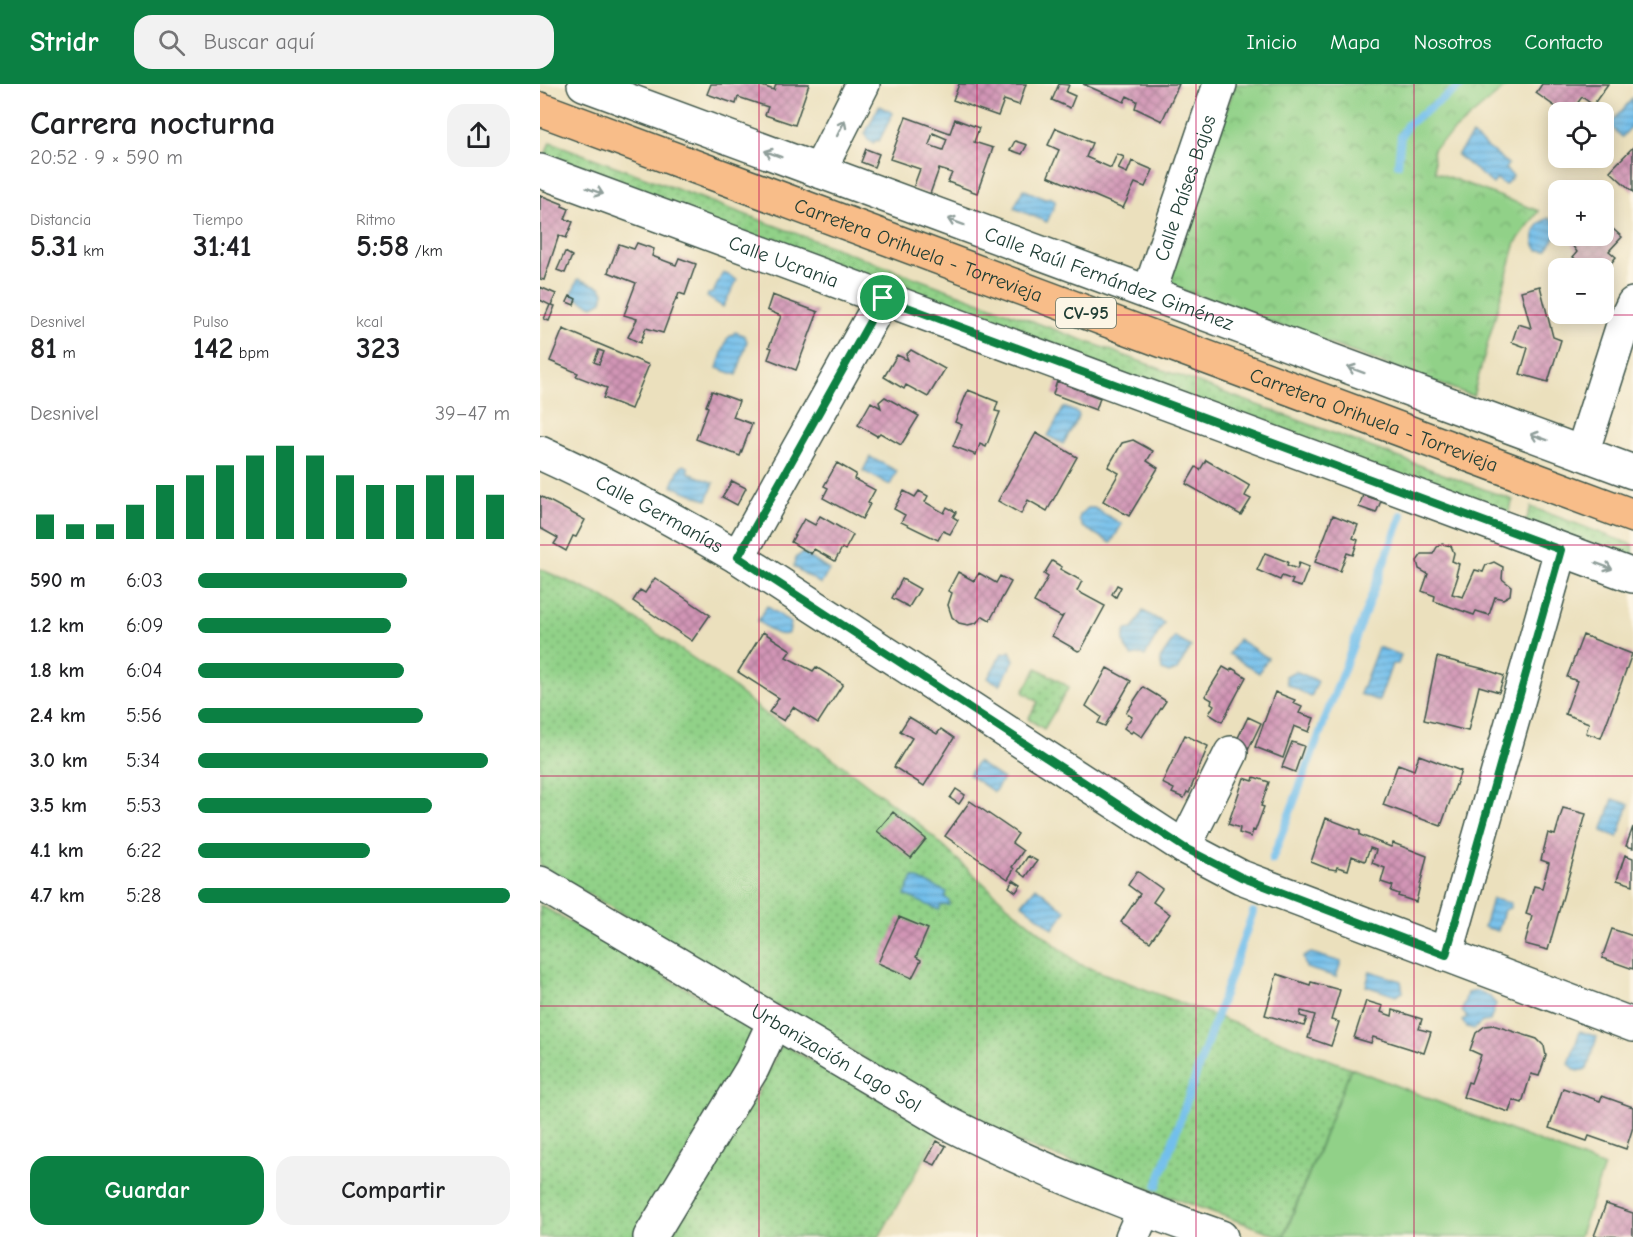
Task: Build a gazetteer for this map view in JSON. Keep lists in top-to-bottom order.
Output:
{
  "streets": {
    "main road": ["Carretera Orihuela - Torrevieja", "CV-95"],
    "street": [
      "Calle Países Bajos",
      "Calle Ucrania",
      "Calle Raúl Fernández Giménez",
      "Calle Germanías",
      "Urbanización Lago Sol"
    ]
  },
  "crossings": [
    ["Calle Países Bajos", "Calle Raúl Fernández Giménez"]
  ],
  "one_way": ["Calle Ucrania", "Calle Raúl Fernández Giménez"],
  "page": {
    "header": "Stridr",
    "search": "Buscar aquí",
    "nav": [
      "Inicio",
      "Mapa",
      "Nosotros",
      "Contacto"
    ],
    "heading": ["Carrera nocturna", "20:52 · 9 × 590 m"],
    "map_buttons": ["+", "−"],
    "stats": [
      ["Distancia", "5.31 km"],
      ["Tiempo", "31:41"],
      ["Ritmo", "5:58 /km"],
      ["Desnivel", "81 m"],
      ["Pulso", "142 bpm"],
      ["kcal", "323"]
    ],
    "chart": ["Desnivel", "39–47 m"],
    "list": [
      {
        "name": "590 m",
        "note": "6:03"
      },
      {
        "name": "1.2 km",
        "note": "6:09"
      },
      {
        "name": "1.8 km",
        "note": "6:04"
      },
      {
        "name": "2.4 km",
        "note": "5:56"
      },
      {
        "name": "3.0 km",
        "note": "5:34"
      },
      {
        "name": "3.5 km",
        "note": "5:53"
      },
      {
        "name": "4.1 km",
        "note": "6:22"
      },
      {
        "name": "4.7 km",
        "note": "5:28"
      }
    ],
    "buttons": ["Guardar", "Compartir"]
  }
}
